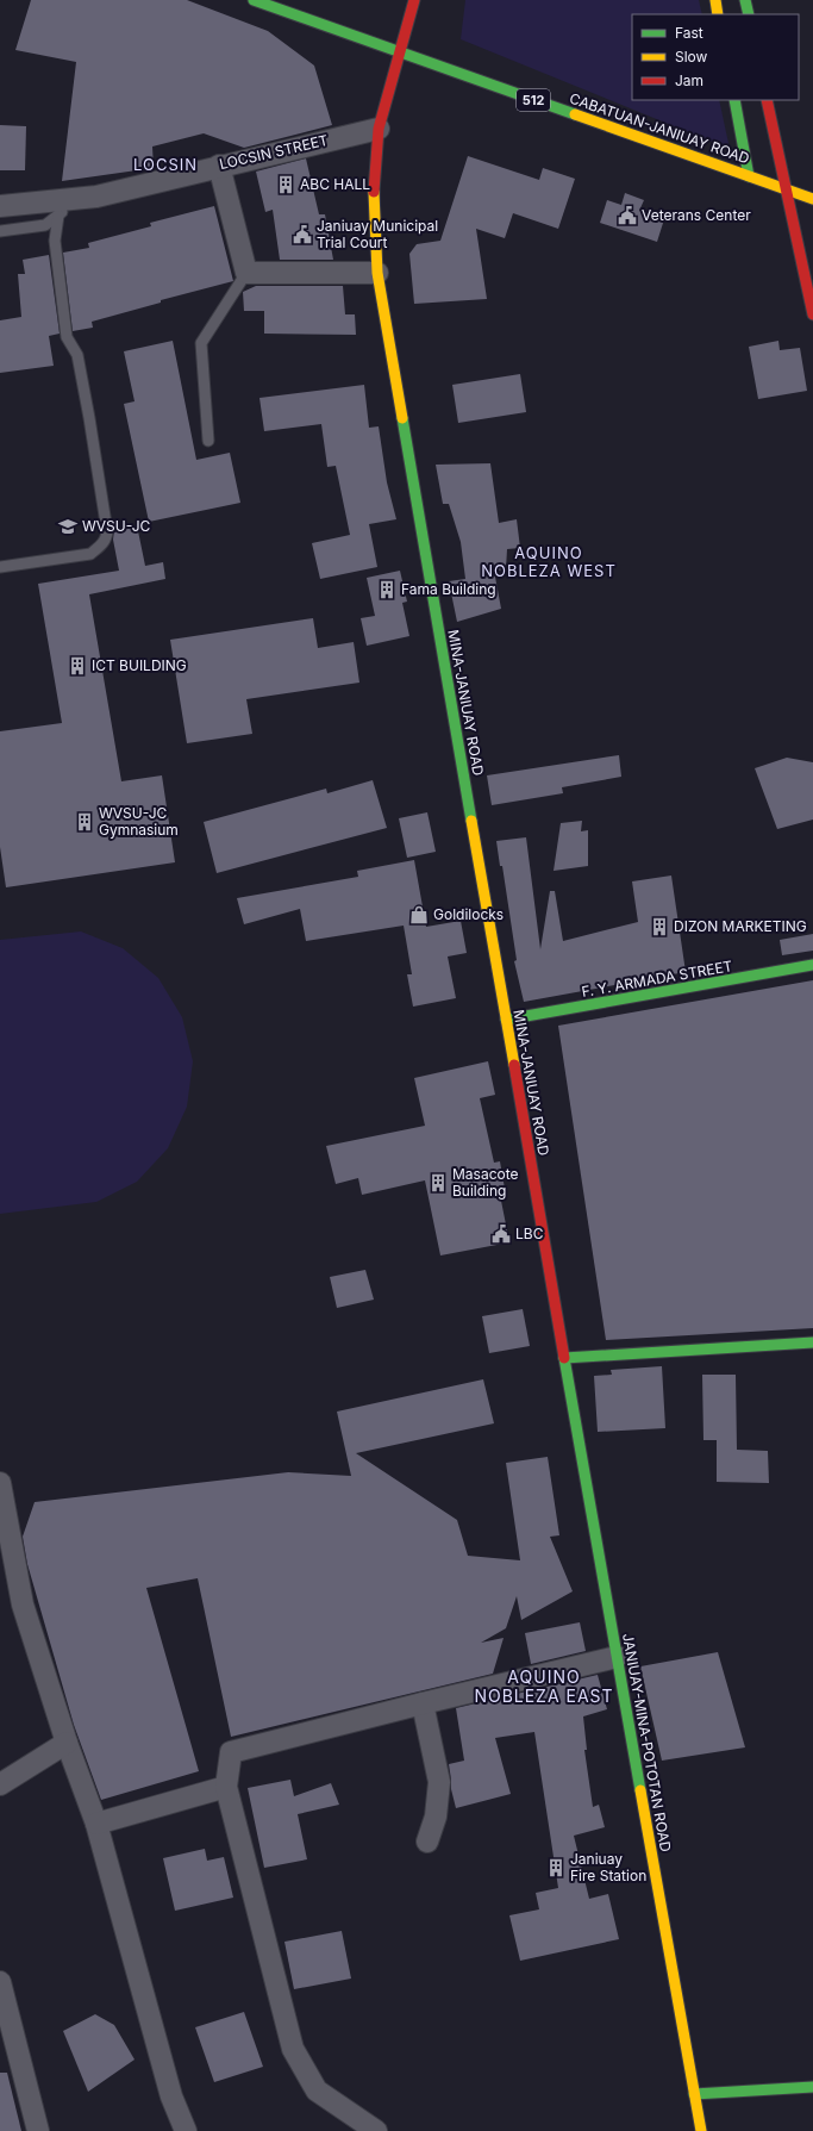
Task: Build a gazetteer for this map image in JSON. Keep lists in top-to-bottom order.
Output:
{
  "streets": {
    "main road": [
      "512",
      "CABATUAN-JANIUAY ROAD",
      "MINA-JANIUAY ROAD",
      "F. Y. ARMADA STREET",
      "JANIUAY-MINA-POTOTAN ROAD"
    ],
    "street": ["LOCSIN STREET"]
  },
  "crossings": [
    ["CABATUAN-JANIUAY ROAD", "MINA-JANIUAY ROAD"],
    ["LOCSIN STREET", "MINA-JANIUAY ROAD"],
    ["MINA-JANIUAY ROAD", "F. Y. ARMADA STREET"],
    ["MINA-JANIUAY ROAD", "JANIUAY-MINA-POTOTAN ROAD"]
  ],
  "districts": ["LOCSIN", "AQUINO NOBLEZA WEST", "AQUINO NOBLEZA EAST"],
  "places": {
    "building": [
      "ABC HALL",
      "Fama Building",
      "ICT BUILDING",
      "WVSU-JC Gymnasium",
      "DIZON MARKETING",
      "Masacote Building",
      "Janiuay Fire Station"
    ],
    "public building": ["Veterans Center", "Janiuay Municipal Trial Court", "LBC"],
    "school or university": ["WVSU-JC"],
    "shop": ["Goldilocks"]
  },
  "legend": ["Fast", "Slow", "Jam"]
}
